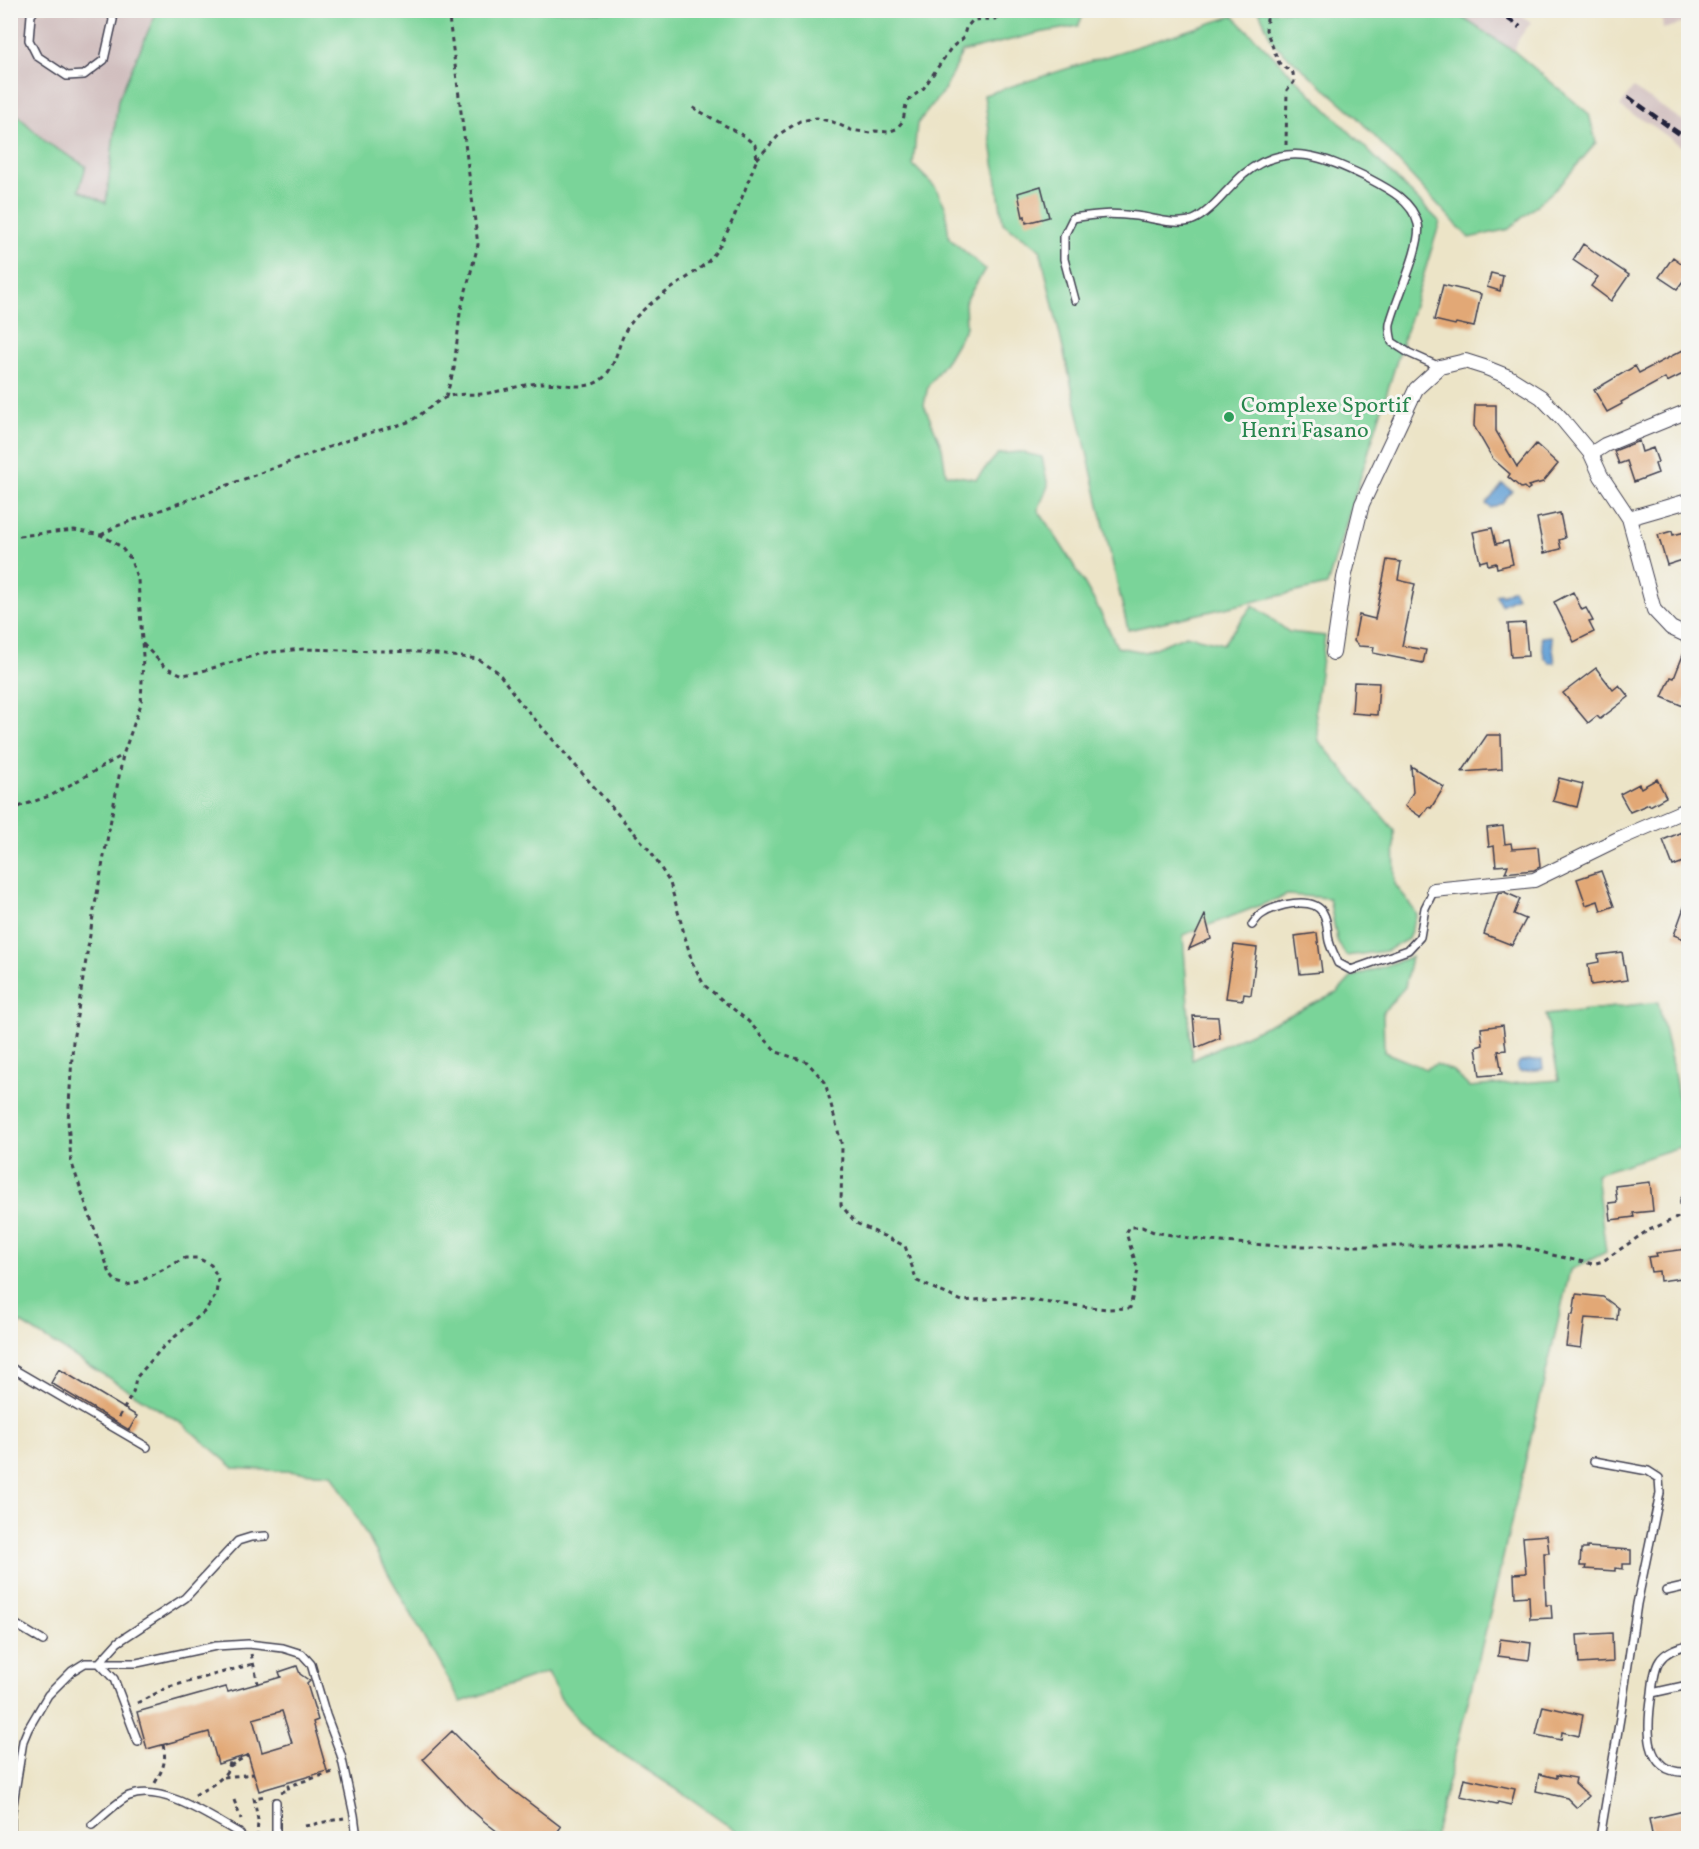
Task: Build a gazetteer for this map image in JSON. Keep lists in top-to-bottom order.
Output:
{
  "places": ["Complexe Sportif Henri Fasano"]
}
